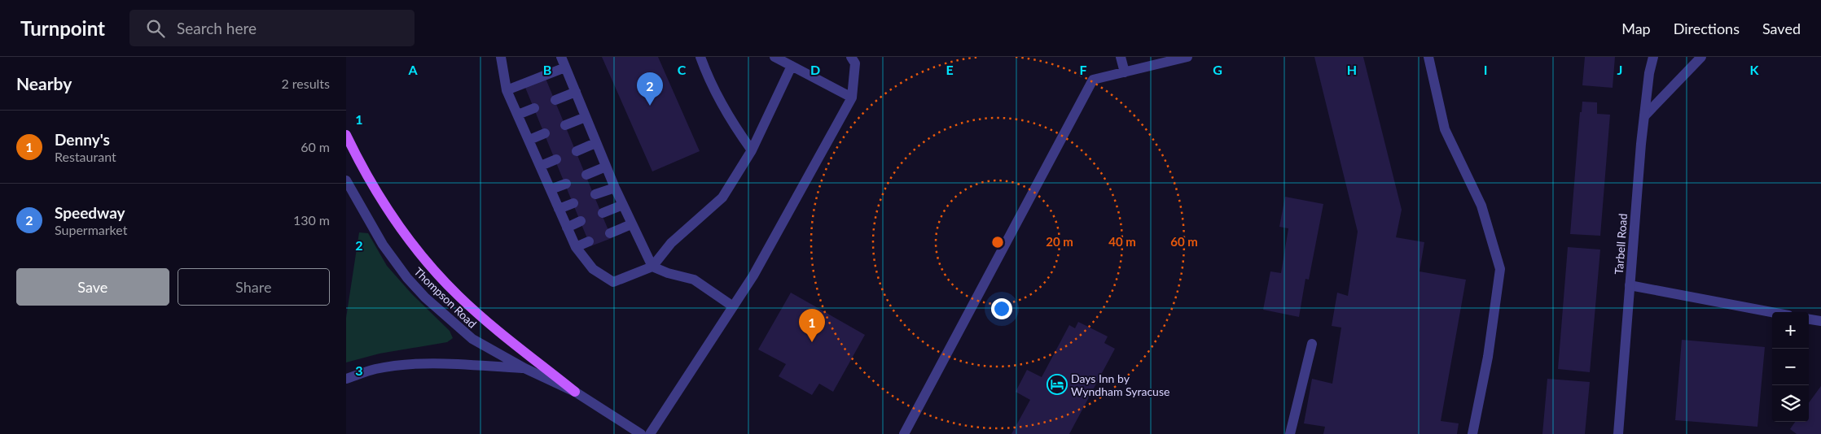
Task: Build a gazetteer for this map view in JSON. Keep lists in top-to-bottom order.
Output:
{
  "streets": {
    "street": ["Tarbell Road", "Thompson Road"]
  },
  "places": {
    "hotel": ["Days Inn by Wyndham Syracuse"]
  },
  "page": {
    "header": "Turnpoint",
    "search": "Search here",
    "nav": ["Map", "Directions", "Saved"],
    "heading": ["Nearby", "2 results"],
    "pins": ["2", "1"],
    "list": [
      {
        "mark": "1",
        "name": "Denny's",
        "note": "Restaurant",
        "value": "60 m"
      },
      {
        "mark": "2",
        "name": "Speedway",
        "note": "Supermarket",
        "value": "130 m"
      }
    ],
    "buttons": ["Save", "Share"],
    "map_buttons": ["+", "−"]
  },
  "grid": {
    "columns": [
      "A",
      "B",
      "C",
      "D",
      "E",
      "F",
      "G",
      "H",
      "I",
      "J",
      "K"
    ],
    "rows": ["1", "2", "3"]
  },
  "rings": ["20 m", "40 m", "60 m"]
}
